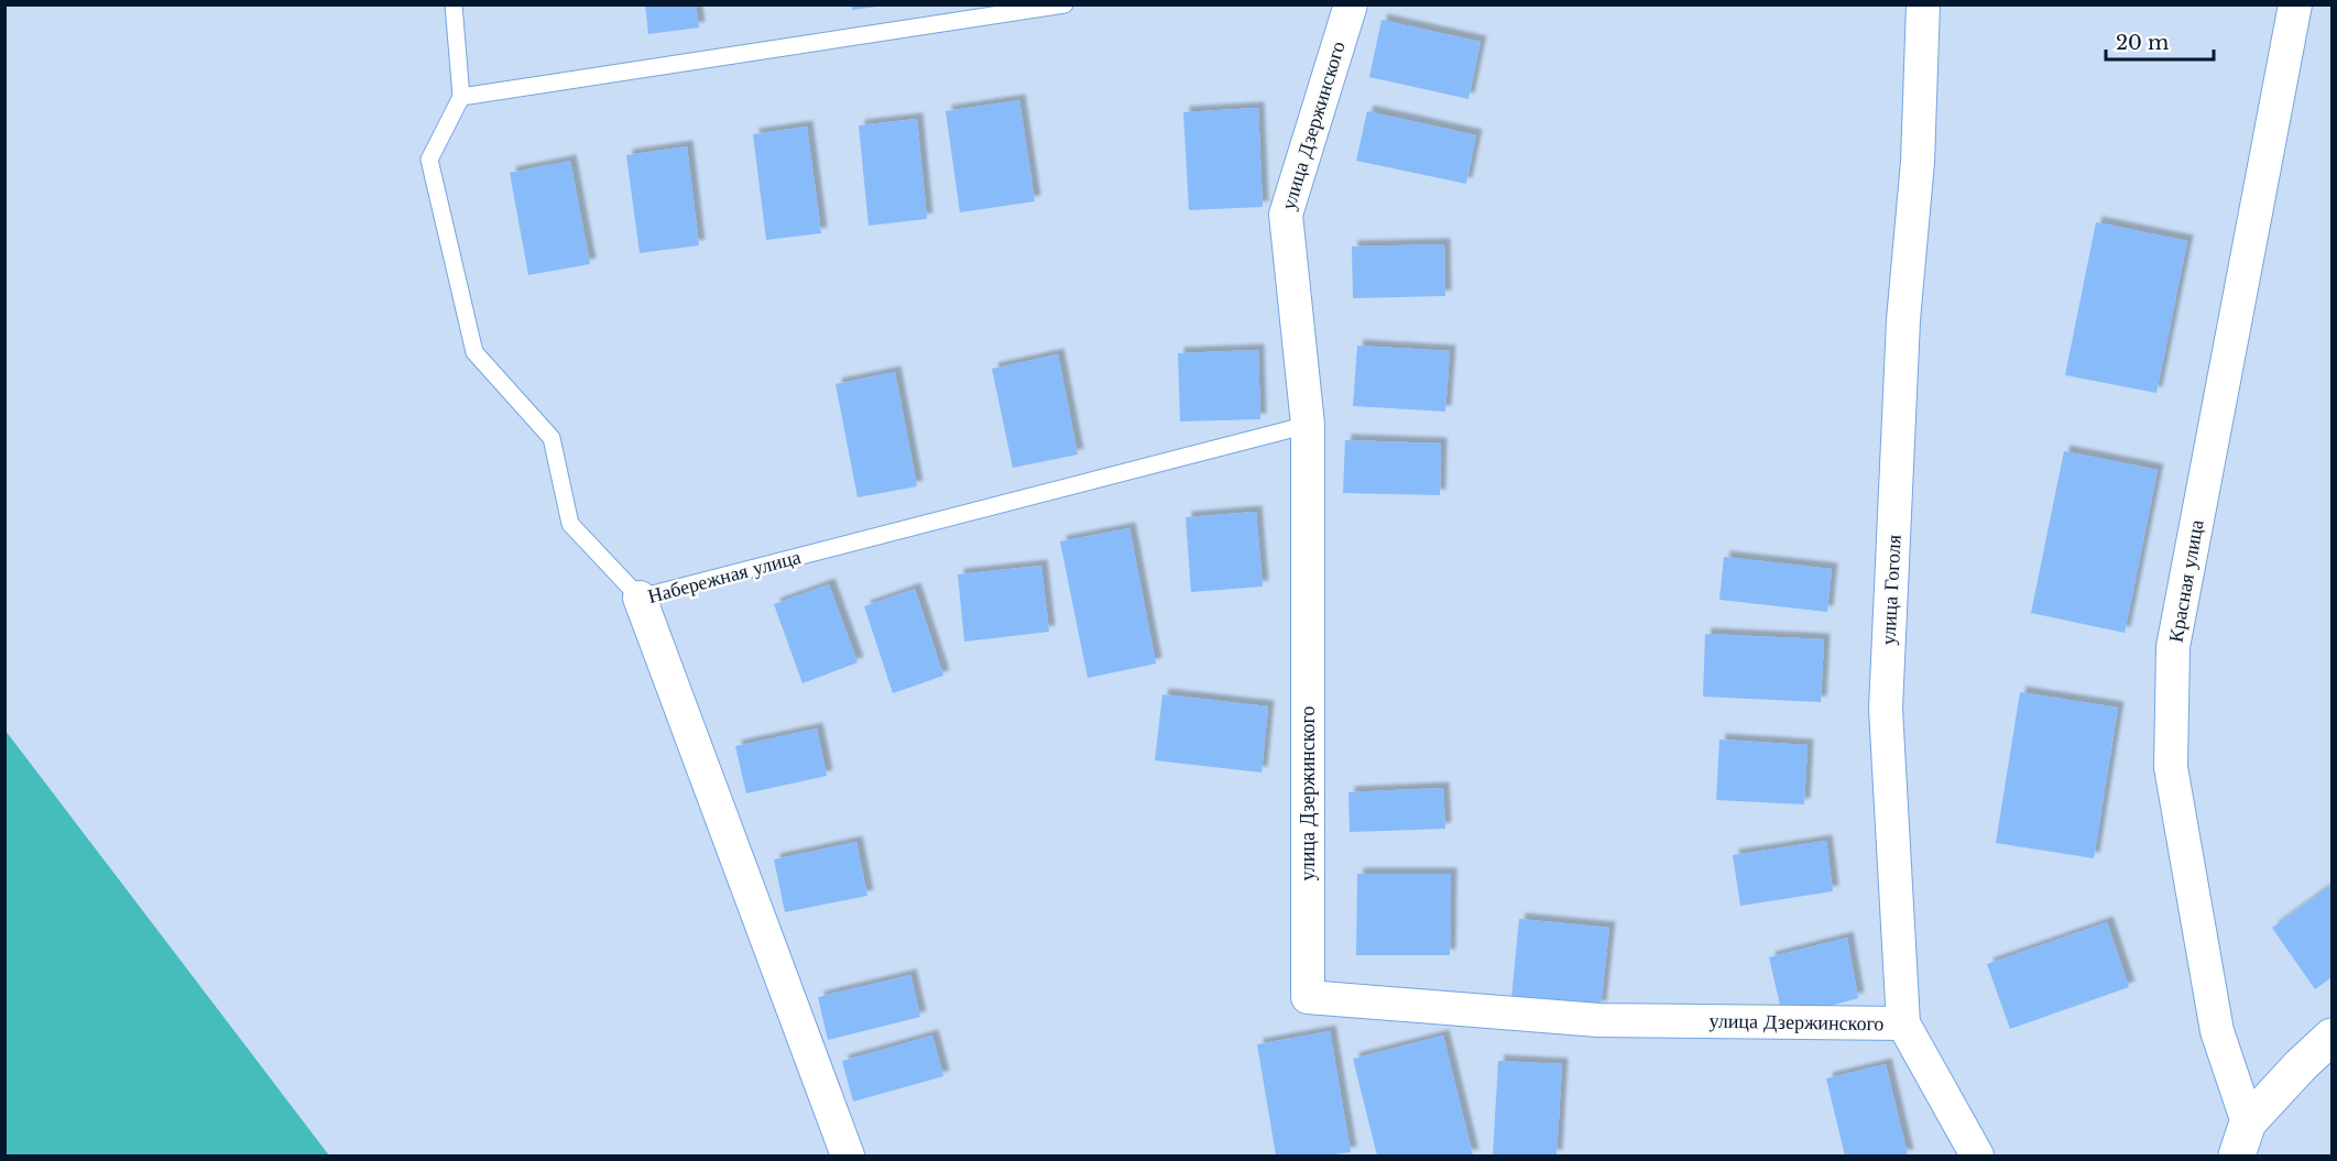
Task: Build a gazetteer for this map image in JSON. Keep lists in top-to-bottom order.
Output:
{
  "streets": {
    "street": [
      "улица Дзержинского",
      "Набережная улица",
      "Красная улица",
      "улица Гоголя"
    ]
  },
  "crossings": [
    ["улица Дзержинского", "Набережная улица"],
    ["улица Дзержинского", "улица Гоголя"]
  ],
  "scale_bar": "20 m"
}
